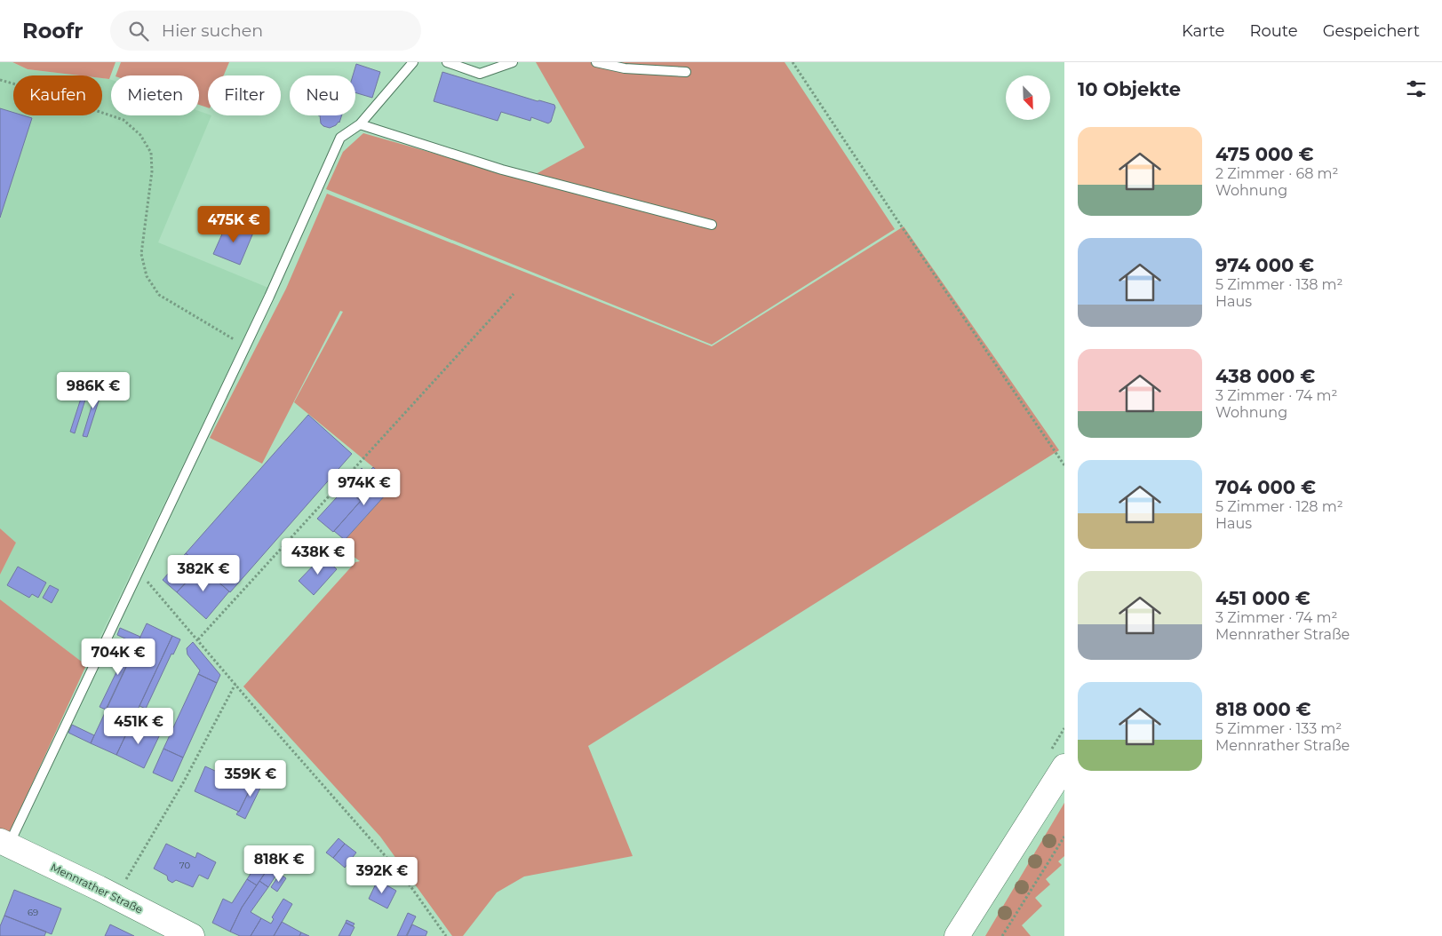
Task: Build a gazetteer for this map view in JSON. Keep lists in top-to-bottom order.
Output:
{
  "streets": {
    "main road": ["Mennrather Straße"]
  },
  "house_numbers": ["70", "69"],
  "north": "bottom right",
  "page": {
    "header": "Roofr",
    "search": "Hier suchen",
    "nav": ["Karte", "Route", "Gespeichert"],
    "heading": "10 Objekte",
    "chip": [
      "Kaufen",
      "Mieten",
      "Filter",
      "Neu"
    ],
    "list": [
      {
        "name": "475 000 €",
        "note": "2 Zimmer · 68 m² · Wohnung"
      },
      {
        "name": "974 000 €",
        "note": "5 Zimmer · 138 m² · Haus"
      },
      {
        "name": "438 000 €",
        "note": "3 Zimmer · 74 m² · Wohnung"
      },
      {
        "name": "704 000 €",
        "note": "5 Zimmer · 128 m² · Haus"
      },
      {
        "name": "451 000 €",
        "note": "3 Zimmer · 74 m² · Mennrather Straße"
      },
      {
        "name": "818 000 €",
        "note": "5 Zimmer · 133 m² · Mennrather Straße"
      }
    ],
    "price": [
      "475K €",
      "986K €",
      "974K €",
      "438K €",
      "382K €",
      "704K €",
      "451K €",
      "359K €",
      "818K €",
      "392K €"
    ]
  }
}
